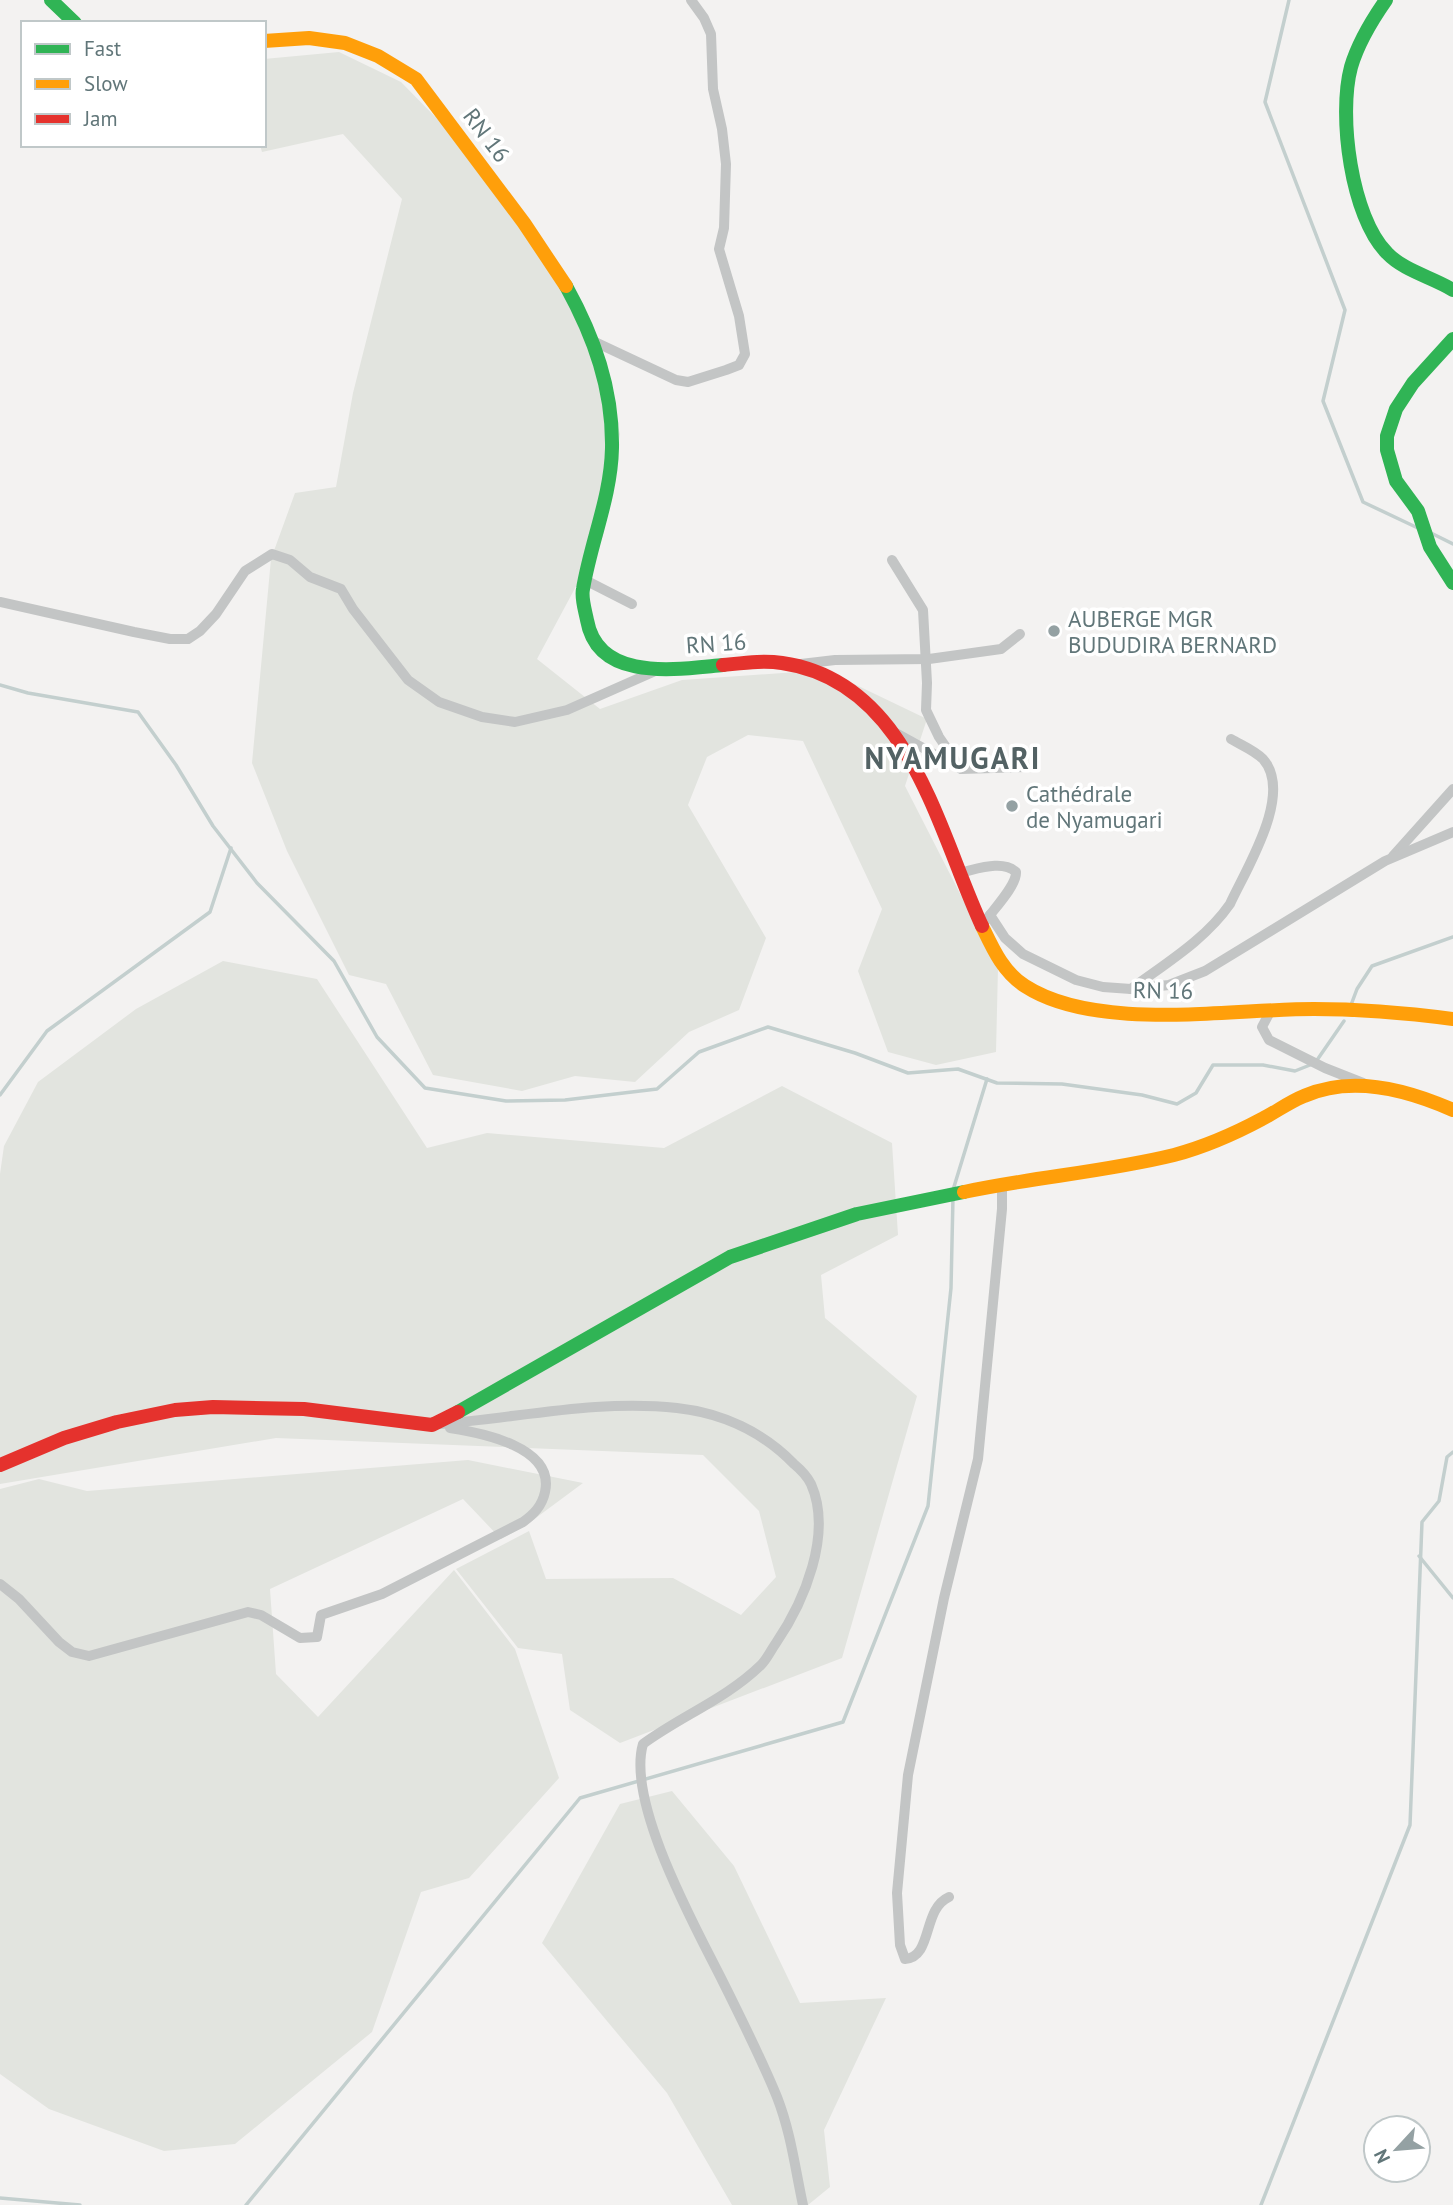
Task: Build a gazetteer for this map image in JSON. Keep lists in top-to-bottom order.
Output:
{
  "streets": {
    "main road": ["RN 16"]
  },
  "districts": ["NYAMUGARI"],
  "places": ["AUBERGE MGR BUDUDIRA BERNARD", "Cathédrale de Nyamugari"],
  "legend": ["Fast", "Slow", "Jam"],
  "north": "bottom left"
}
